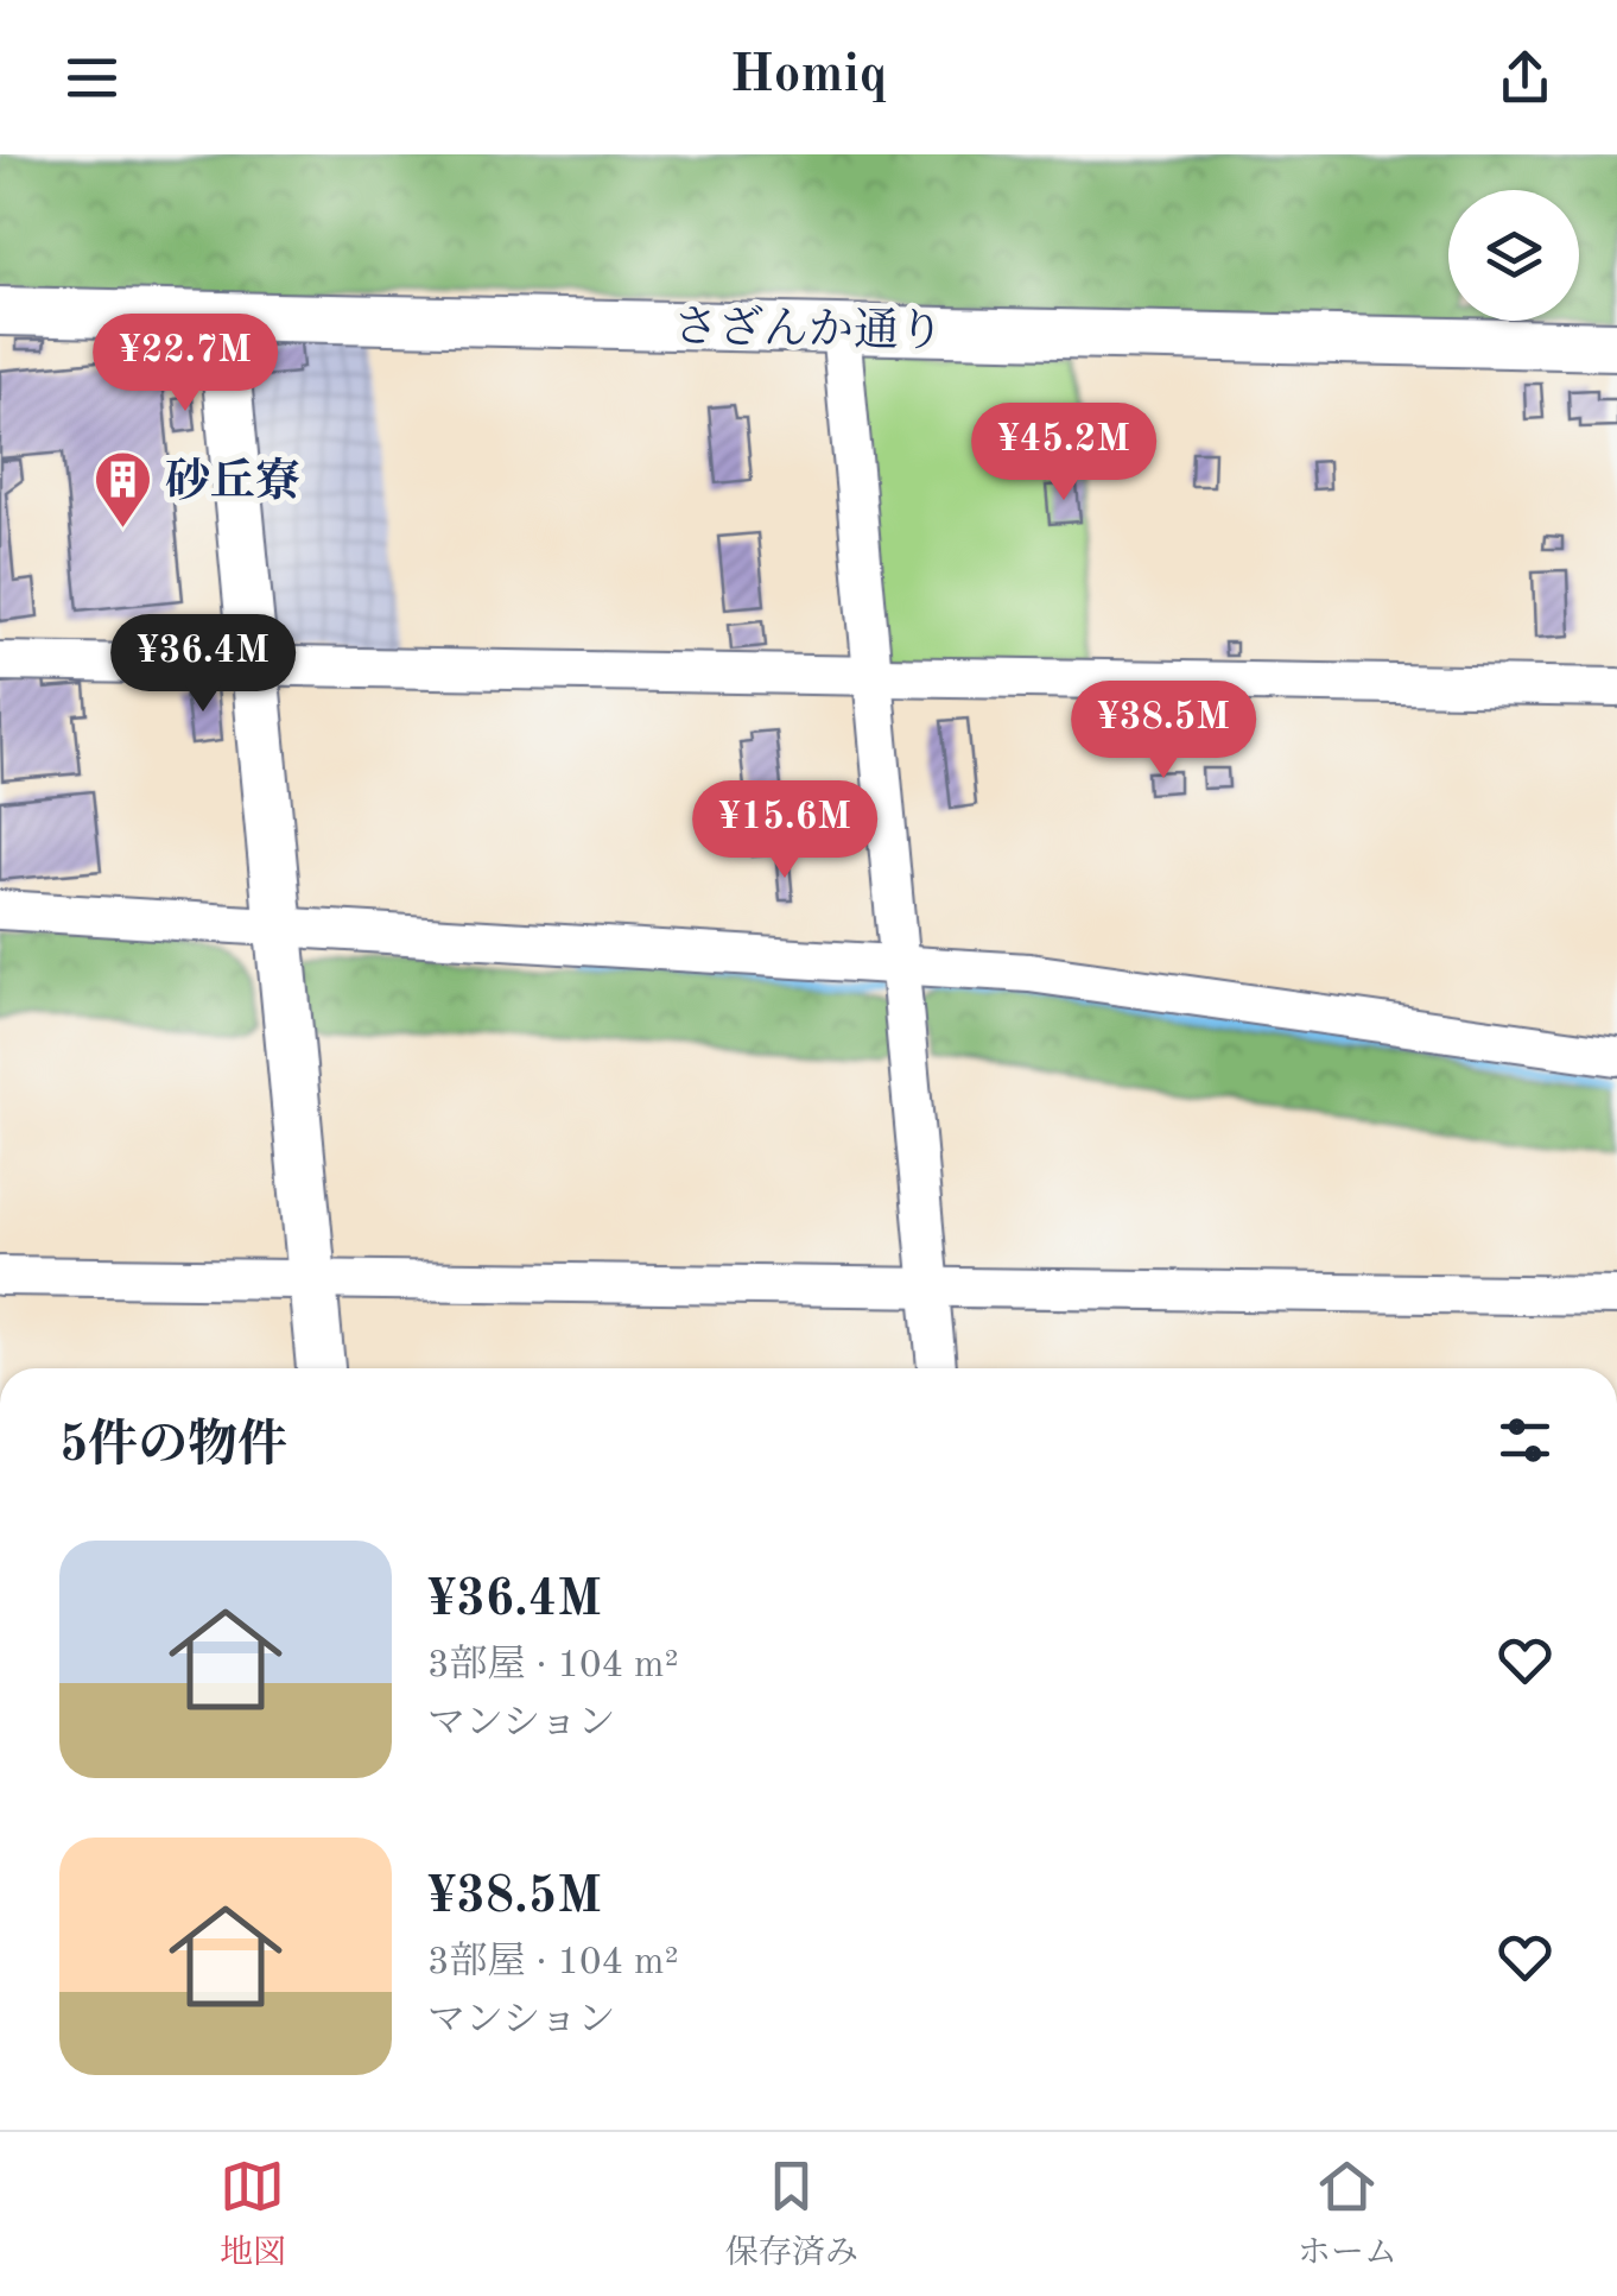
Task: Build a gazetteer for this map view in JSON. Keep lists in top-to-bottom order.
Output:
{
  "streets": {
    "street": ["さざんか通り"]
  },
  "places": {
    "building": ["砂丘寮"]
  },
  "page": {
    "header": "Homiq",
    "price": [
      "¥22.7M",
      "¥45.2M",
      "¥36.4M",
      "¥38.5M",
      "¥15.6M"
    ],
    "heading": "5件の物件",
    "list": [
      {
        "name": "¥36.4M",
        "note": "3部屋 · 104 m² · マンション"
      },
      {
        "name": "¥38.5M",
        "note": "3部屋 · 104 m² · マンション"
      }
    ],
    "tabs": ["地図", "保存済み", "ホーム"]
  }
}
